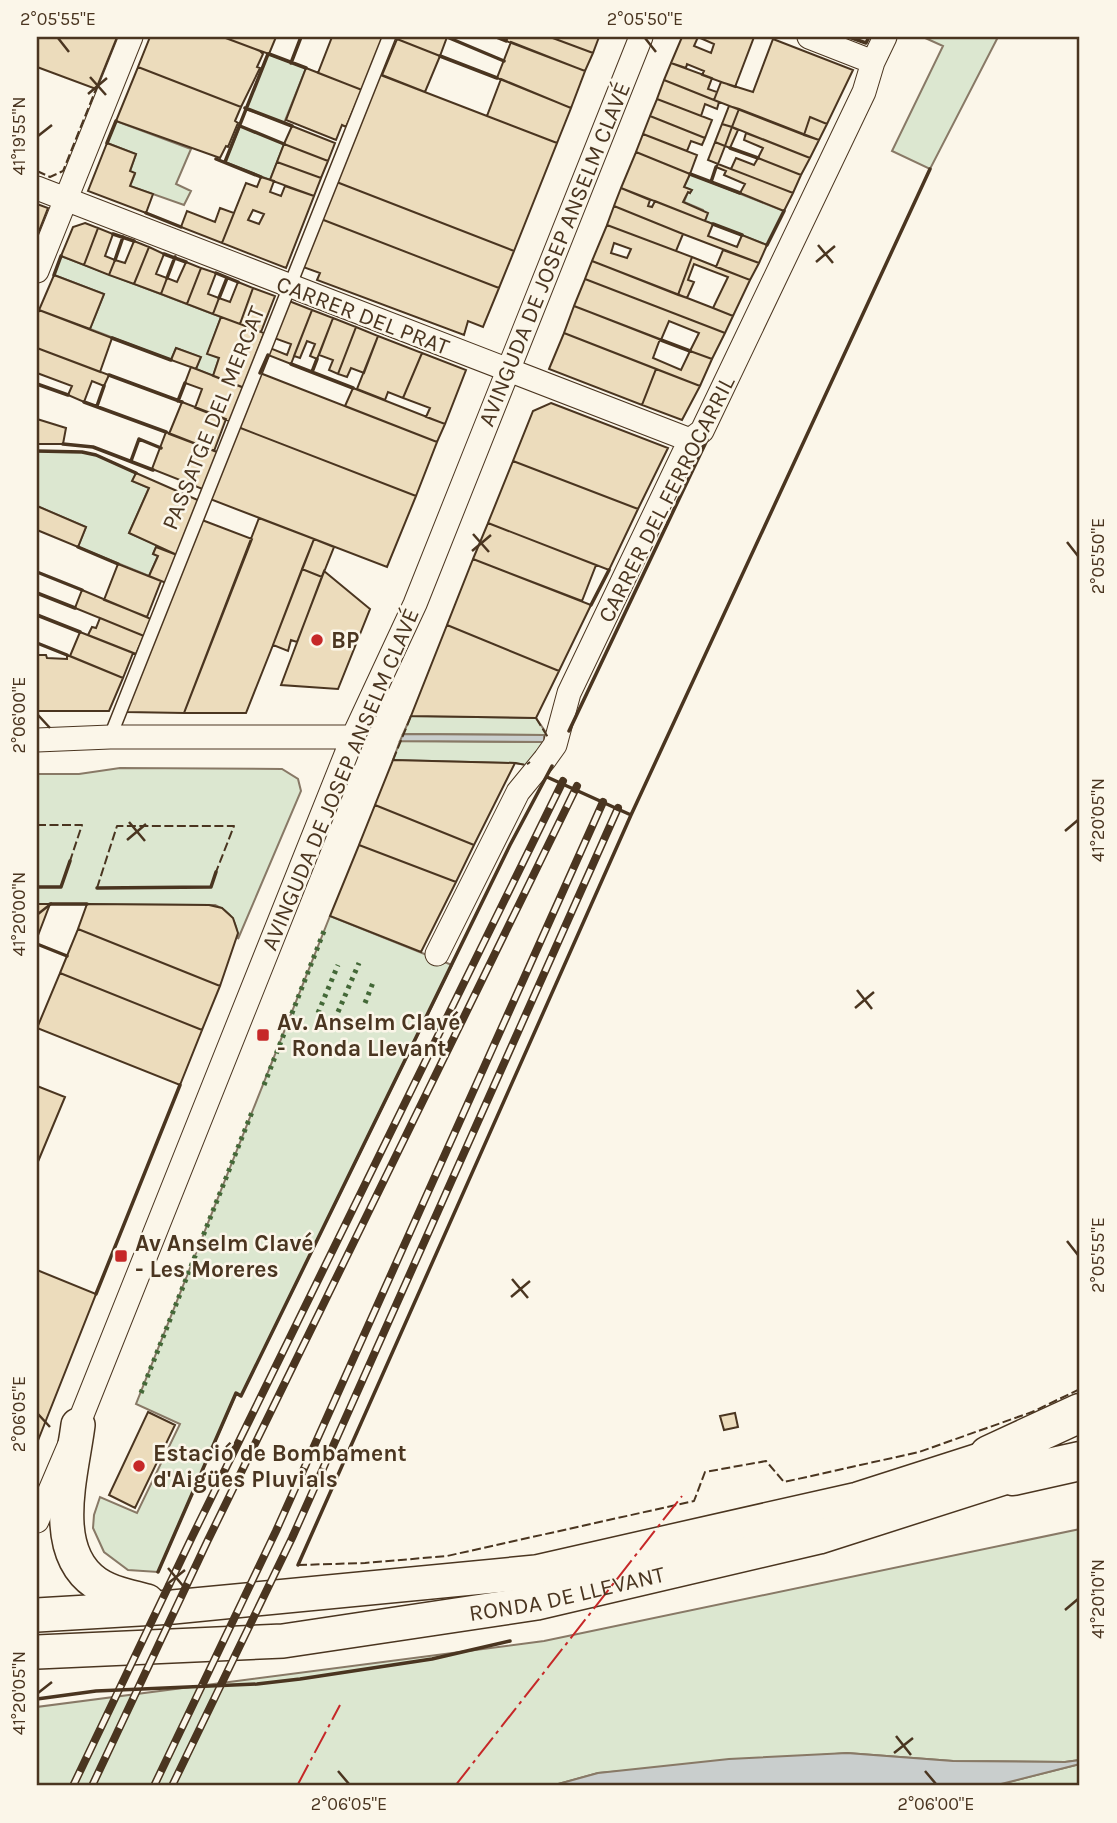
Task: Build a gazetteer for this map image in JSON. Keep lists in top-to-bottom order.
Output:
{
  "streets": {
    "main road": ["RONDA DE LLEVANT"],
    "street": ["AVINGUDA DE JOSEP ANSELM CLAVÉ", "CARRER DEL PRAT", "CARRER DEL FERROCARRIL"],
    "lane": ["PASSATGE DEL MERCAT"]
  },
  "crossings": [
    ["AVINGUDA DE JOSEP ANSELM CLAVÉ", "CARRER DEL PRAT"],
    ["CARRER DEL PRAT", "PASSATGE DEL MERCAT"],
    ["CARRER DEL PRAT", "CARRER DEL FERROCARRIL"]
  ],
  "places": {
    "other": ["BP", "Estació de Bombament d'Aigües Pluvials"],
    "transit": ["Av. Anselm Clavé - Ronda Llevant", "Av Anselm Clavé - Les Moreres"]
  },
  "coordinates": [
    "2°05'55\"E",
    "2°05'50\"E",
    "41°19'55\"N",
    "2°06'00\"E",
    "41°20'05\"N",
    "41°20'00\"N",
    "2°06'05\"E",
    "41°20'10\"N"
  ]
}
